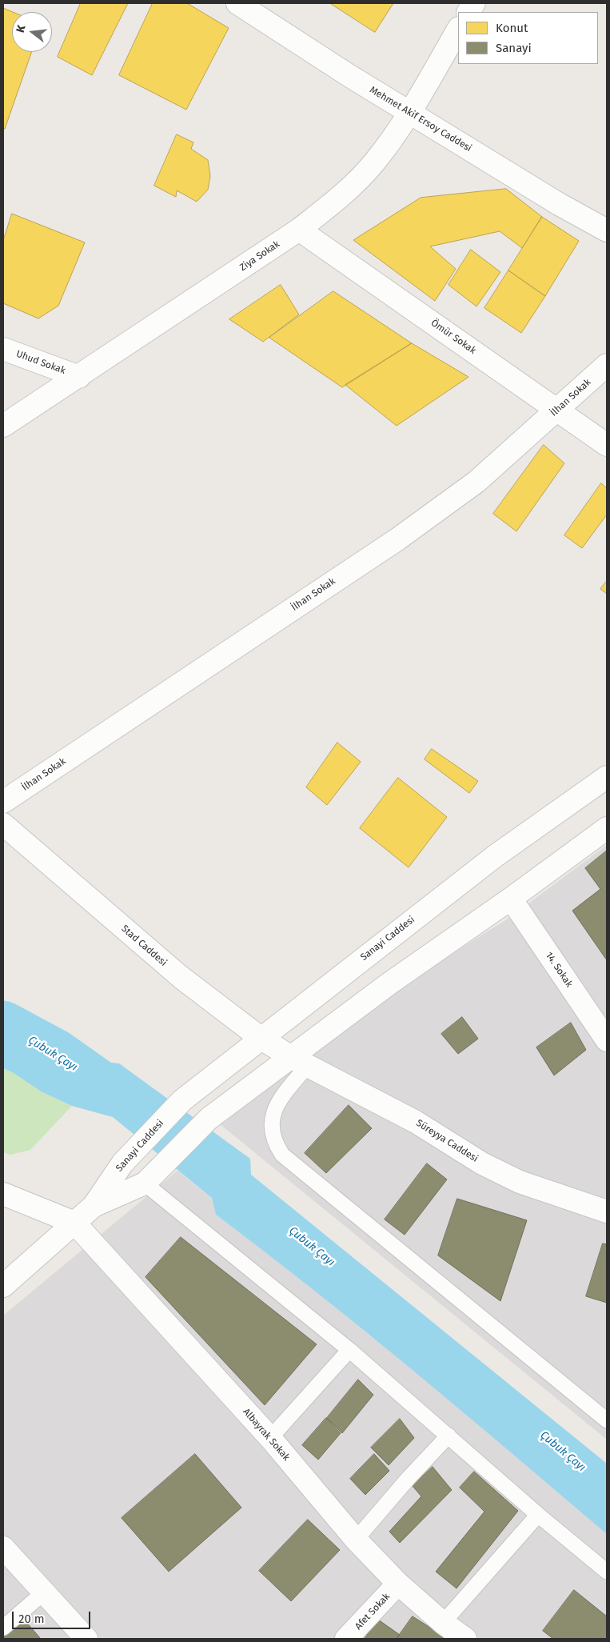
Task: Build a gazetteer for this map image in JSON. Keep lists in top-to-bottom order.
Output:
{
  "streets": {
    "street": [
      "Mehmet Akif Ersoy Caddesi",
      "Ziya Sokak",
      "Ömür Sokak",
      "Uhud Sokak",
      "İlhan Sokak",
      "Sanayi Caddesi",
      "Stad Caddesi",
      "14. Sokak",
      "Süreyya Caddesi",
      "Albayrak Sokak",
      "Afet Sokak"
    ]
  },
  "crossings": [
    ["Mehmet Akif Ersoy Caddesi", "Ziya Sokak"],
    ["Ziya Sokak", "Ömür Sokak"],
    ["Ziya Sokak", "Uhud Sokak"],
    ["Ömür Sokak", "İlhan Sokak"],
    ["Sanayi Caddesi", "Stad Caddesi"],
    ["Stad Caddesi", "Süreyya Caddesi"],
    ["Albayrak Sokak", "Afet Sokak"]
  ],
  "water": ["Çubuk Çayı"],
  "legend": ["Konut", "Sanayi"],
  "scale_bar": "20 m",
  "north": "left"
}
